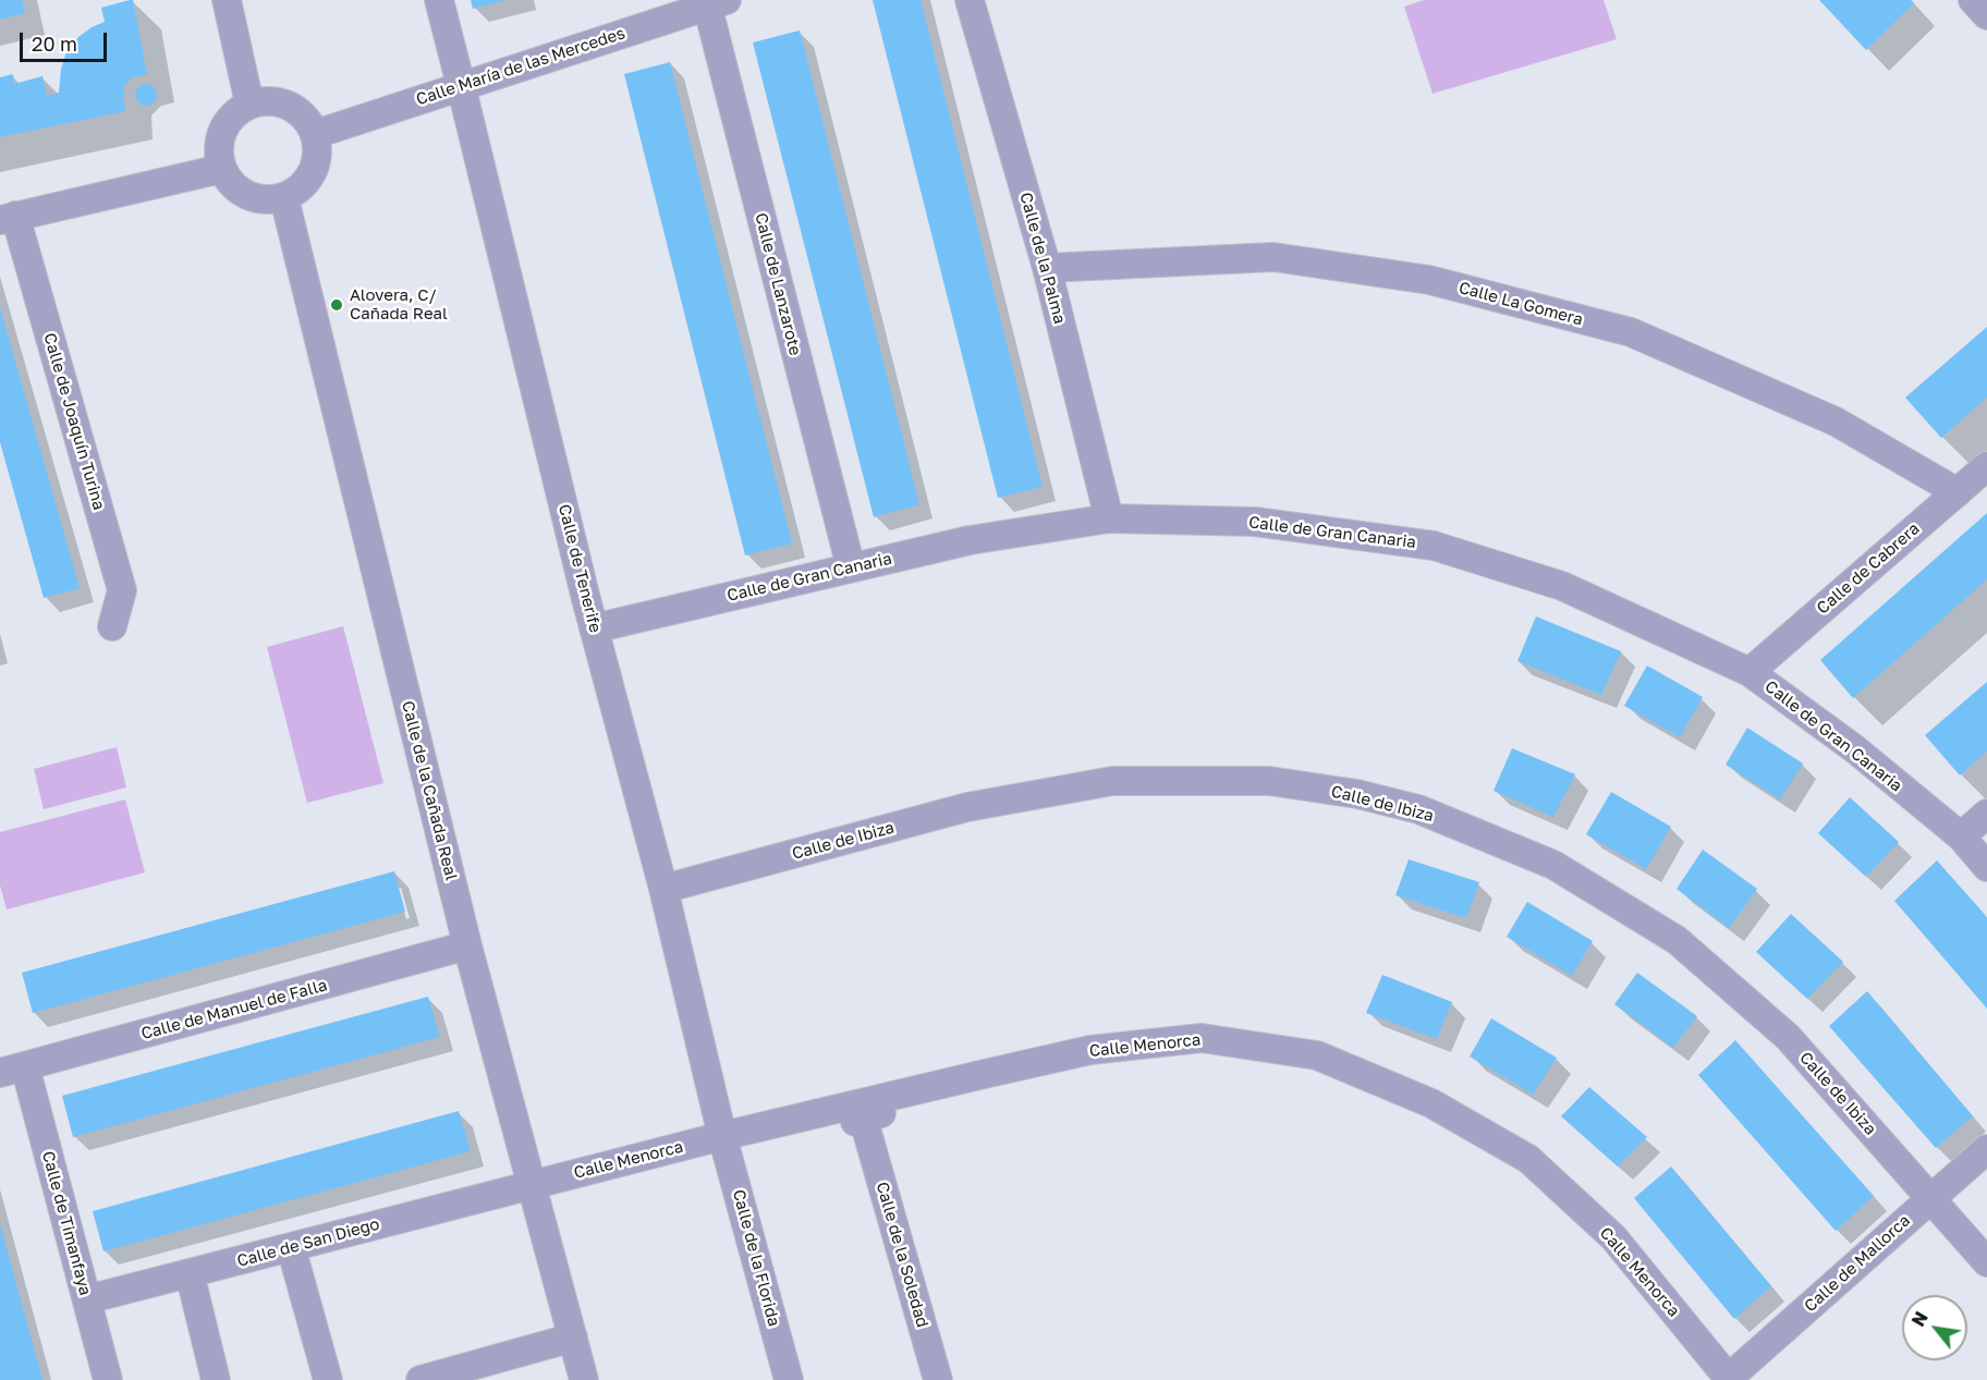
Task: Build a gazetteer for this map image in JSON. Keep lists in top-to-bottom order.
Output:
{
  "streets": {
    "street": [
      "Calle María de las Mercedes",
      "Calle de la Palma",
      "Calle de Lanzarote",
      "Calle La Gomera",
      "Calle de Joaquín Turina",
      "Calle de Gran Canaria",
      "Calle de Tenerife",
      "Calle de Cabrera",
      "Calle de la Cañada Real",
      "Calle de Ibiza",
      "Calle de Manuel de Falla",
      "Calle Menorca",
      "Calle de Timanfaya",
      "Calle de San Diego",
      "Calle de la Soledad",
      "Calle de la Florida",
      "Calle de Mallorca"
    ]
  },
  "crossings": [
    ["Calle María de las Mercedes", "Calle de Lanzarote"],
    ["Calle María de las Mercedes", "Calle de Tenerife"],
    ["Calle María de las Mercedes", "Calle de la Cañada Real"],
    ["Calle de la Palma", "Calle La Gomera"],
    ["Calle de la Palma", "Calle de Gran Canaria"],
    ["Calle de Lanzarote", "Calle de Gran Canaria"],
    ["Calle La Gomera", "Calle de Cabrera"],
    ["Calle de Gran Canaria", "Calle de Tenerife"],
    ["Calle de Gran Canaria", "Calle de Cabrera"],
    ["Calle de Tenerife", "Calle de Ibiza"],
    ["Calle de Tenerife", "Calle Menorca"],
    ["Calle de Tenerife", "Calle de la Florida"],
    ["Calle de la Cañada Real", "Calle de Manuel de Falla"],
    ["Calle de la Cañada Real", "Calle Menorca"],
    ["Calle de la Cañada Real", "Calle de San Diego"],
    ["Calle de Ibiza", "Calle de Mallorca"],
    ["Calle de Manuel de Falla", "Calle de Timanfaya"],
    ["Calle Menorca", "Calle de San Diego"],
    ["Calle Menorca", "Calle de la Soledad"],
    ["Calle Menorca", "Calle de la Florida"],
    ["Calle Menorca", "Calle de Mallorca"],
    ["Calle de Timanfaya", "Calle de San Diego"]
  ],
  "places": ["Alovera, C/ Cañada Real"],
  "scale_bar": "20 m",
  "north": "top left"
}
